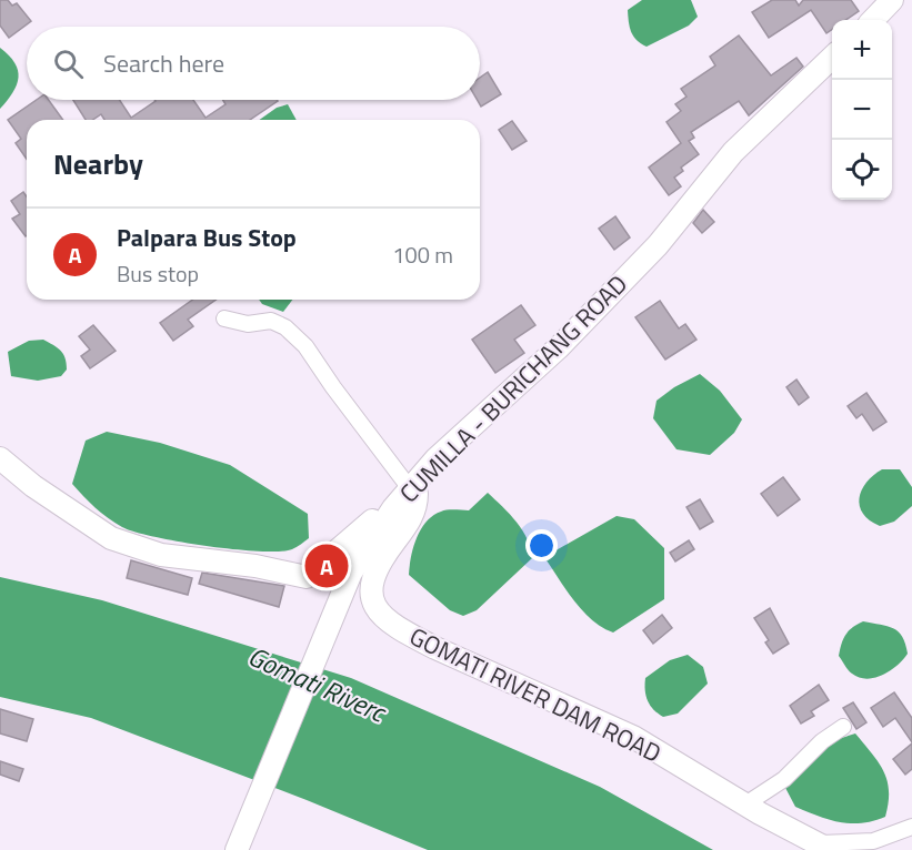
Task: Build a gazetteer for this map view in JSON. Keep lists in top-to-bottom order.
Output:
{
  "streets": {
    "main road": ["CUMILLA - BURICHANG ROAD", "GOMATI RIVER DAM ROAD"]
  },
  "crossings": [
    ["CUMILLA - BURICHANG ROAD", "GOMATI RIVER DAM ROAD"]
  ],
  "water": ["Gomati Riverc"],
  "page": {
    "map_buttons": ["+", "−"],
    "search": "Search here",
    "heading": "Nearby",
    "list": [
      {
        "mark": "A",
        "name": "Palpara Bus Stop",
        "note": "Bus stop",
        "value": "100 m"
      }
    ],
    "pins": "A"
  }
}
